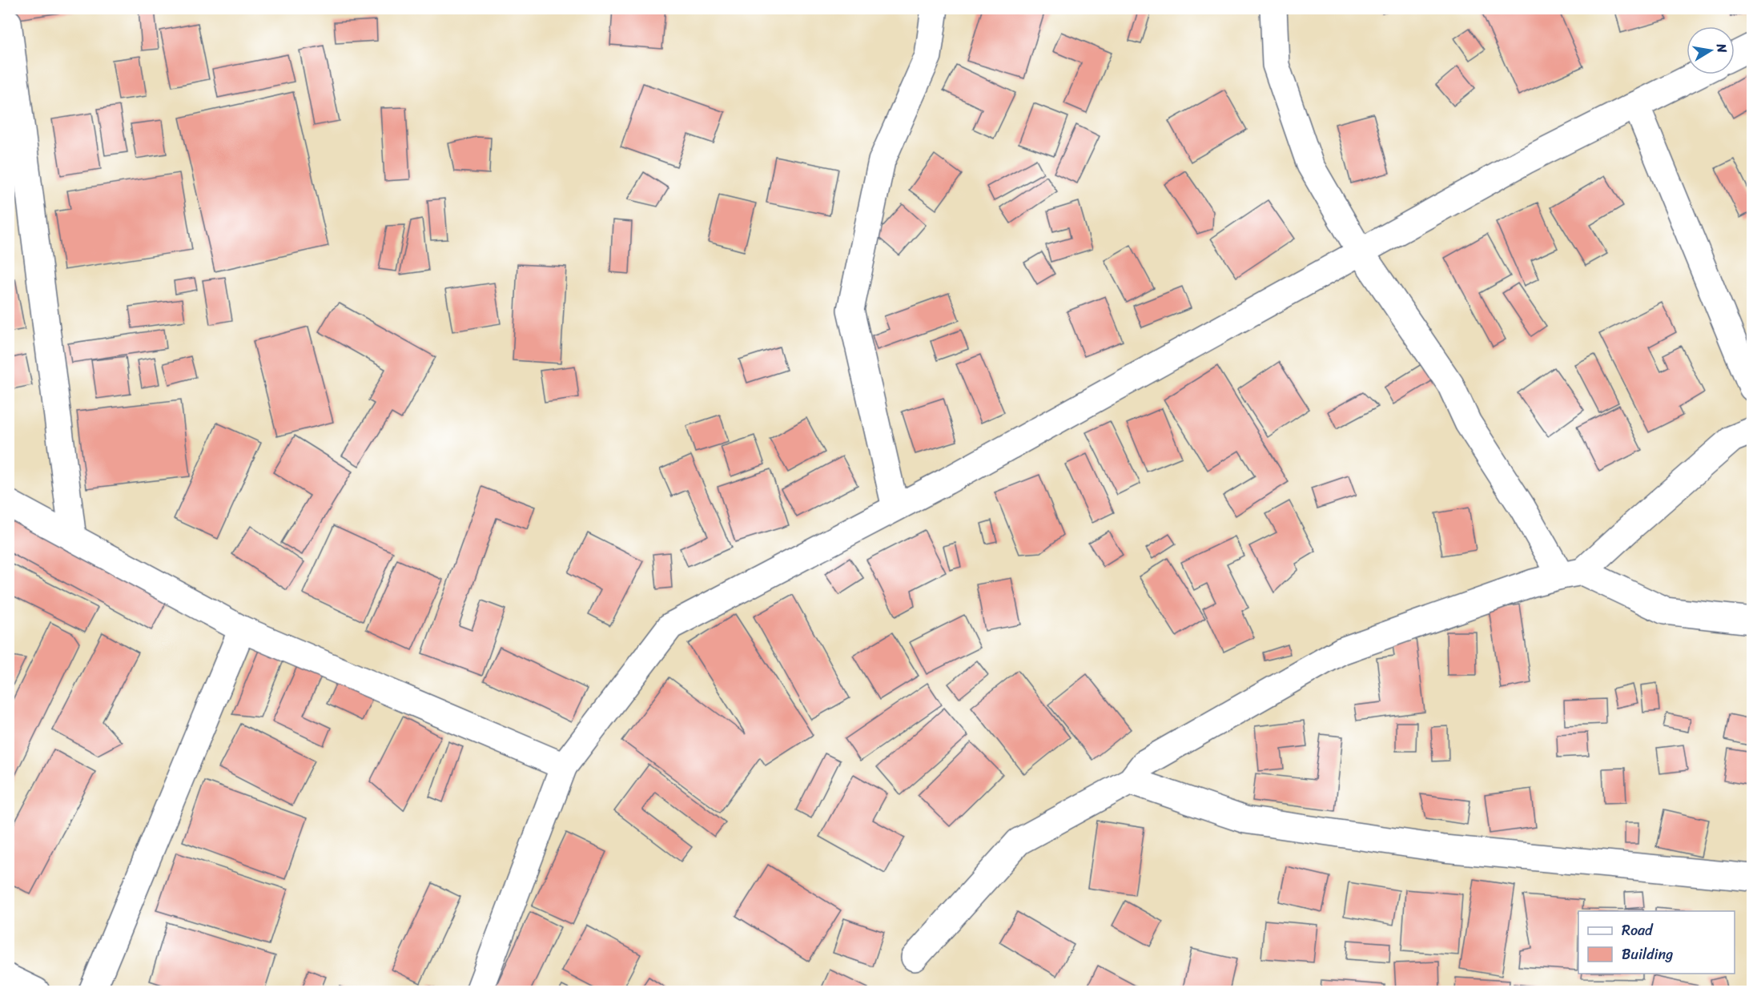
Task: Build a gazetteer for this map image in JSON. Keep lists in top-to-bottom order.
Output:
{
  "legend": ["Road", "Building"],
  "north": "right"
}
